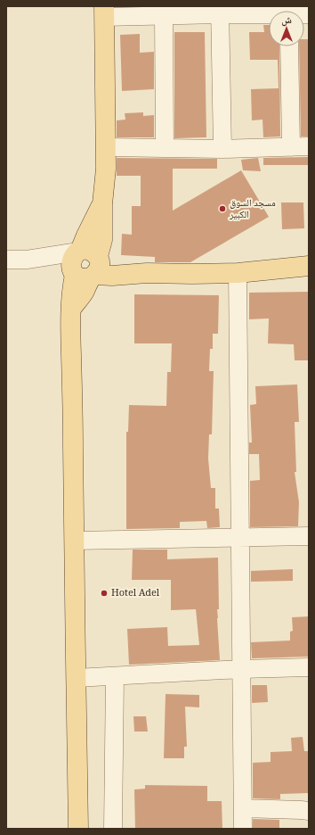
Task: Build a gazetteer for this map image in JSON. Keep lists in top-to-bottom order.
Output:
{
  "places": ["مسجد السوق الكبير", "Hotel Adel"],
  "north": "top"
}
